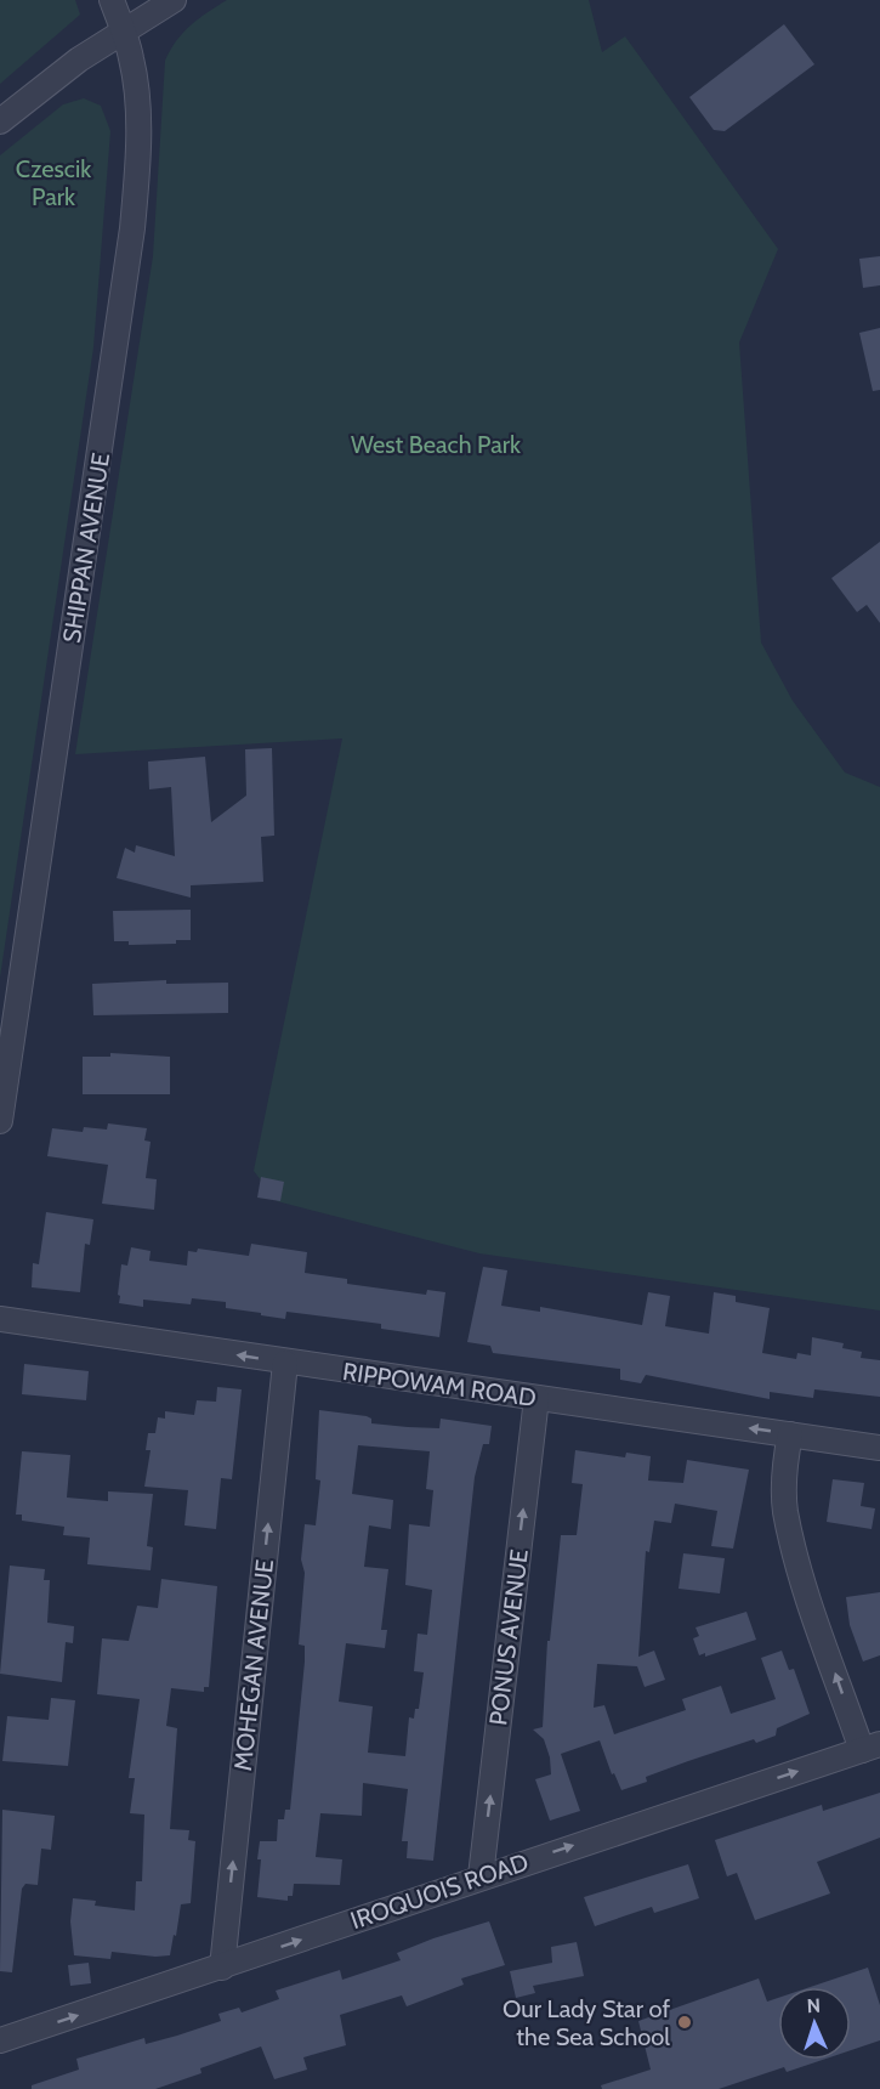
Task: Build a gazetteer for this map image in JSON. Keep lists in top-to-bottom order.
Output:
{
  "streets": {
    "street": [
      "SHIPPAN AVENUE",
      "RIPPOWAM ROAD",
      "PONUS AVENUE",
      "MOHEGAN AVENUE",
      "IROQUOIS ROAD"
    ]
  },
  "crossings": [
    ["RIPPOWAM ROAD", "PONUS AVENUE"],
    ["RIPPOWAM ROAD", "MOHEGAN AVENUE"],
    ["PONUS AVENUE", "IROQUOIS ROAD"],
    ["MOHEGAN AVENUE", "IROQUOIS ROAD"]
  ],
  "one_way": [
    "RIPPOWAM ROAD",
    "PONUS AVENUE",
    "MOHEGAN AVENUE",
    "IROQUOIS ROAD"
  ],
  "parks": ["Czescik Park", "West Beach Park"],
  "places": ["Our Lady Star of the Sea School"],
  "north": "top"
}
